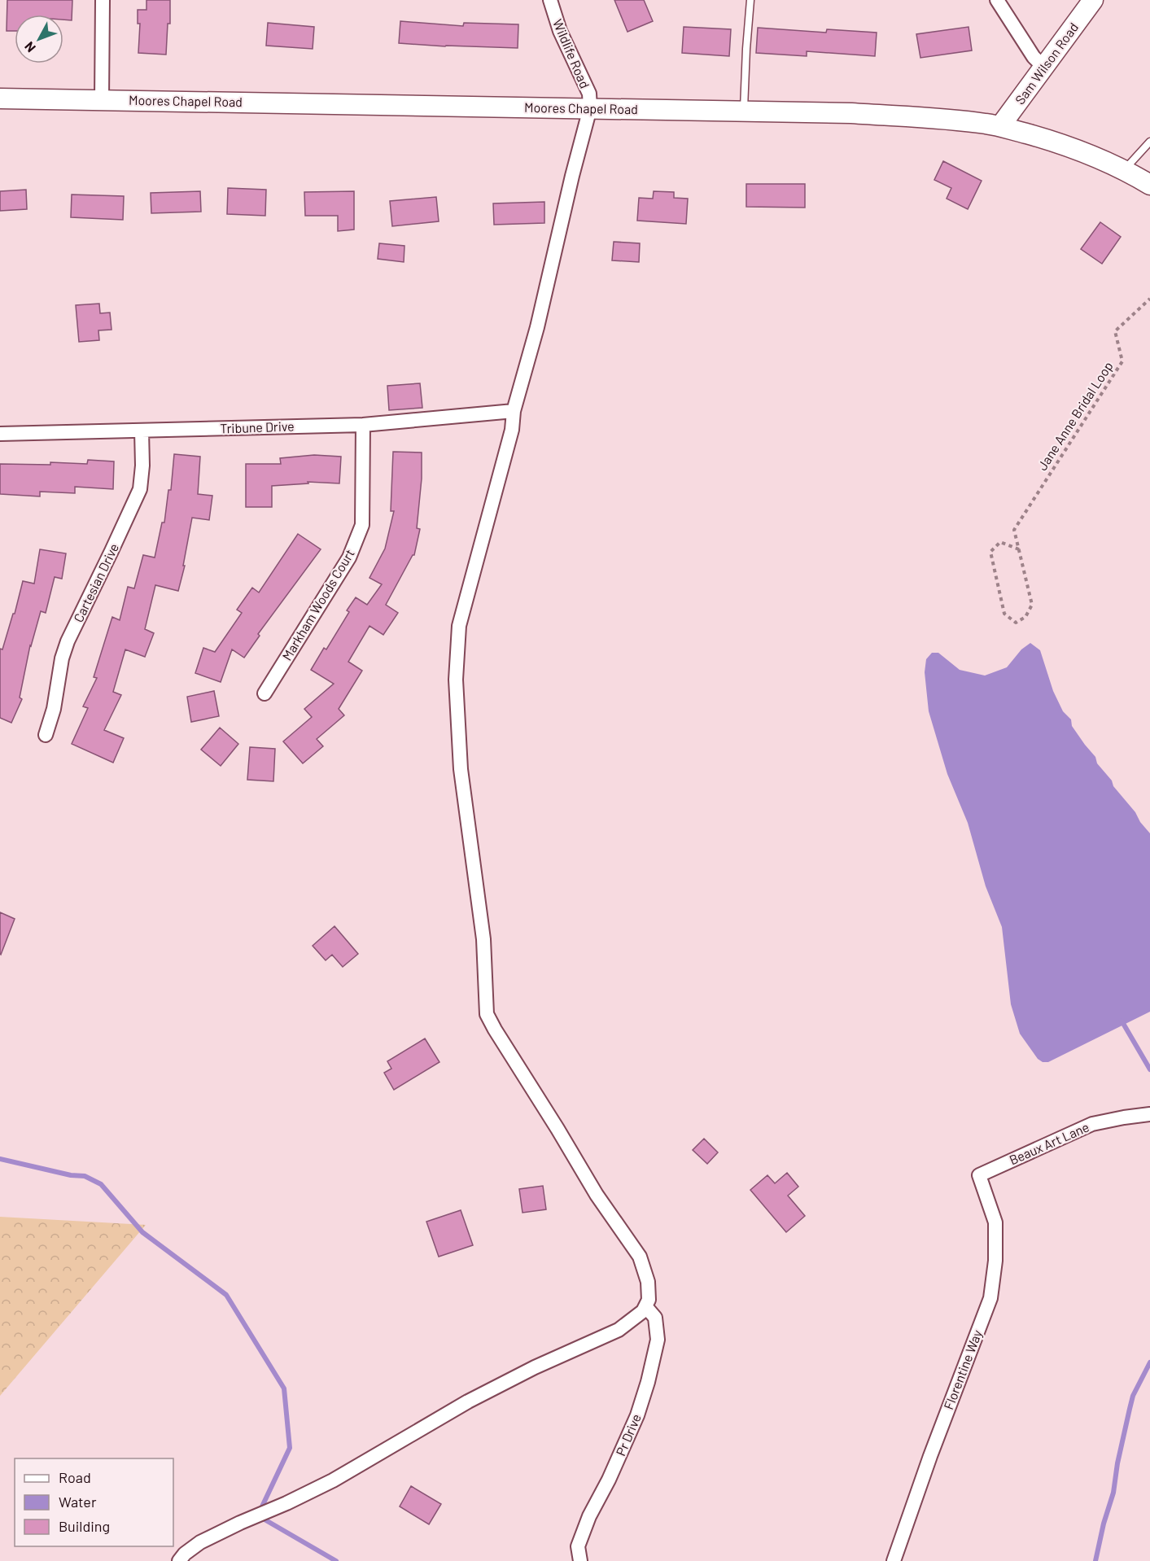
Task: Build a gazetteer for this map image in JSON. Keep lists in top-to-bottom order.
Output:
{
  "streets": {
    "main road": ["Sam Wilson Road", "Moores Chapel Road"],
    "street": [
      "Wildlife Road",
      "Tribune Drive",
      "Cartesian Drive",
      "Markham Woods Court",
      "Beaux Art Lane",
      "Florentine Way",
      "Pr Drive"
    ],
    "path": ["Jane Anne Bridal Loop"]
  },
  "crossings": [
    ["Wildlife Road", "Moores Chapel Road"],
    ["Sam Wilson Road", "Moores Chapel Road"],
    ["Tribune Drive", "Cartesian Drive"],
    ["Tribune Drive", "Markham Woods Court"],
    ["Beaux Art Lane", "Florentine Way"]
  ],
  "legend": ["Road", "Water", "Building"],
  "north": "bottom left"
}
